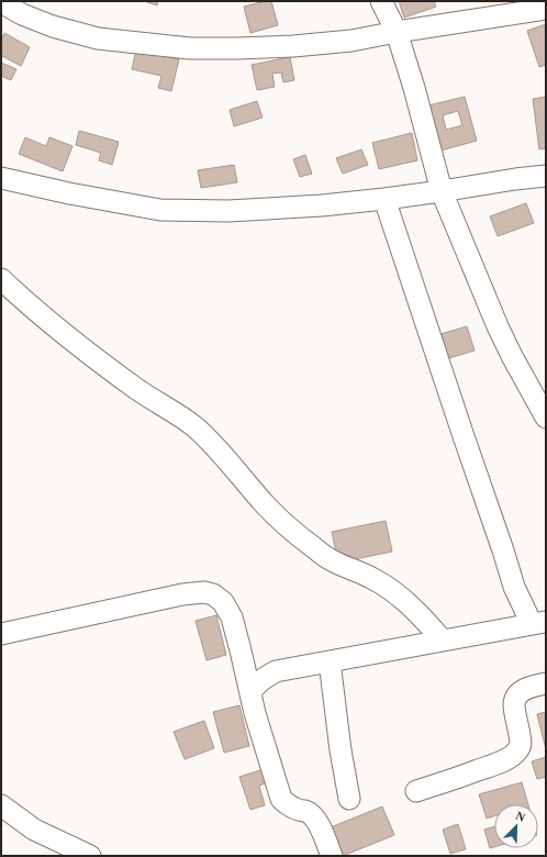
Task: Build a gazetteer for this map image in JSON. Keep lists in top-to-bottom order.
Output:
{
  "north": "top right"
}
